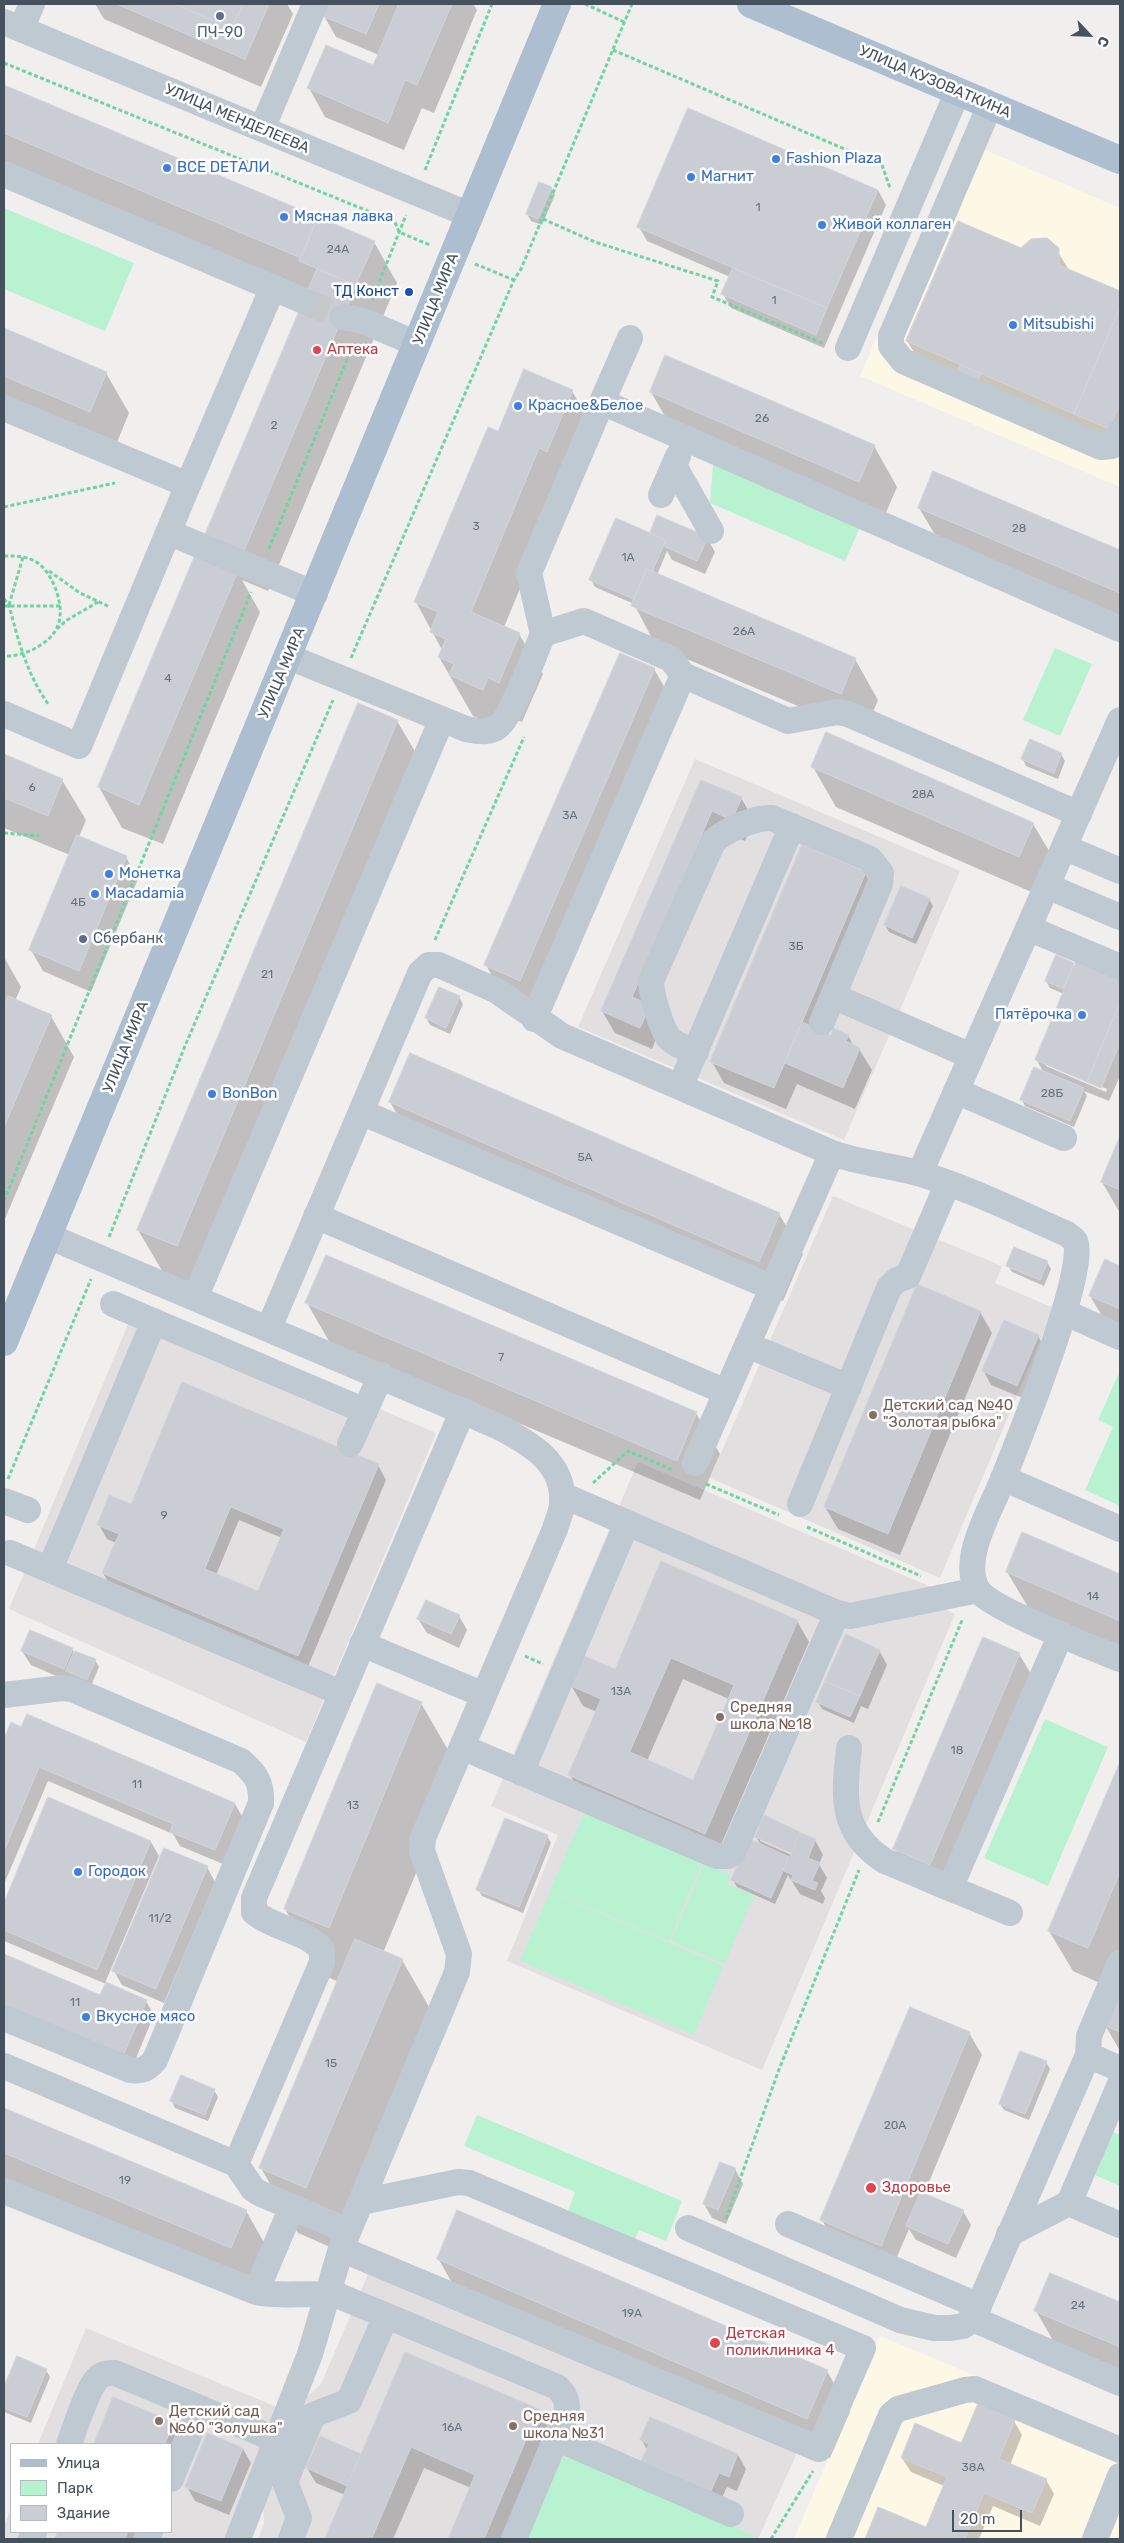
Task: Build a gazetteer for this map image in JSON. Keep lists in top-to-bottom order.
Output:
{
  "streets": {
    "main road": ["УЛИЦА КУЗОВАТКИНА", "УЛИЦА МИРА"],
    "street": ["УЛИЦА МЕНДЕЛЕЕВА"]
  },
  "crossings": [
    ["УЛИЦА МЕНДЕЛЕЕВА", "УЛИЦА МИРА"]
  ],
  "places": [
    "ПЧ-90",
    "Fashion Plaza",
    "ВСЕ DEТАЛИ",
    "Магнит",
    "Мясная лавка",
    "Живой коллаген",
    "ТД Конст",
    "Mitsubishi",
    "Аптека",
    "Красное&Белое",
    "Монетка",
    "Macadamia",
    "Сбербанк",
    "Пятёрочка",
    "BonBon",
    "Детский сад №40 \"Золотая рыбка\"",
    "Средняя школа №18",
    "Городок",
    "Вкусное мясо",
    "Здоровье",
    "Детская поликлиника 4",
    "Детский сад №60 \"Золушка\"",
    "Средняя школа №31"
  ],
  "house_numbers": [
    "1",
    "24А",
    "1",
    "26",
    "2",
    "3",
    "28",
    "1А",
    "26А",
    "4",
    "6",
    "28А",
    "3А",
    "4Б",
    "3Б",
    "21",
    "28Б",
    "5А",
    "7",
    "9",
    "14",
    "13А",
    "18",
    "11",
    "13",
    "11/2",
    "11",
    "15",
    "20А",
    "19",
    "24",
    "19А",
    "16А",
    "38А"
  ],
  "legend": ["Улица", "Парк", "Здание"],
  "scale_bar": "20 m",
  "north": "bottom right"
}
